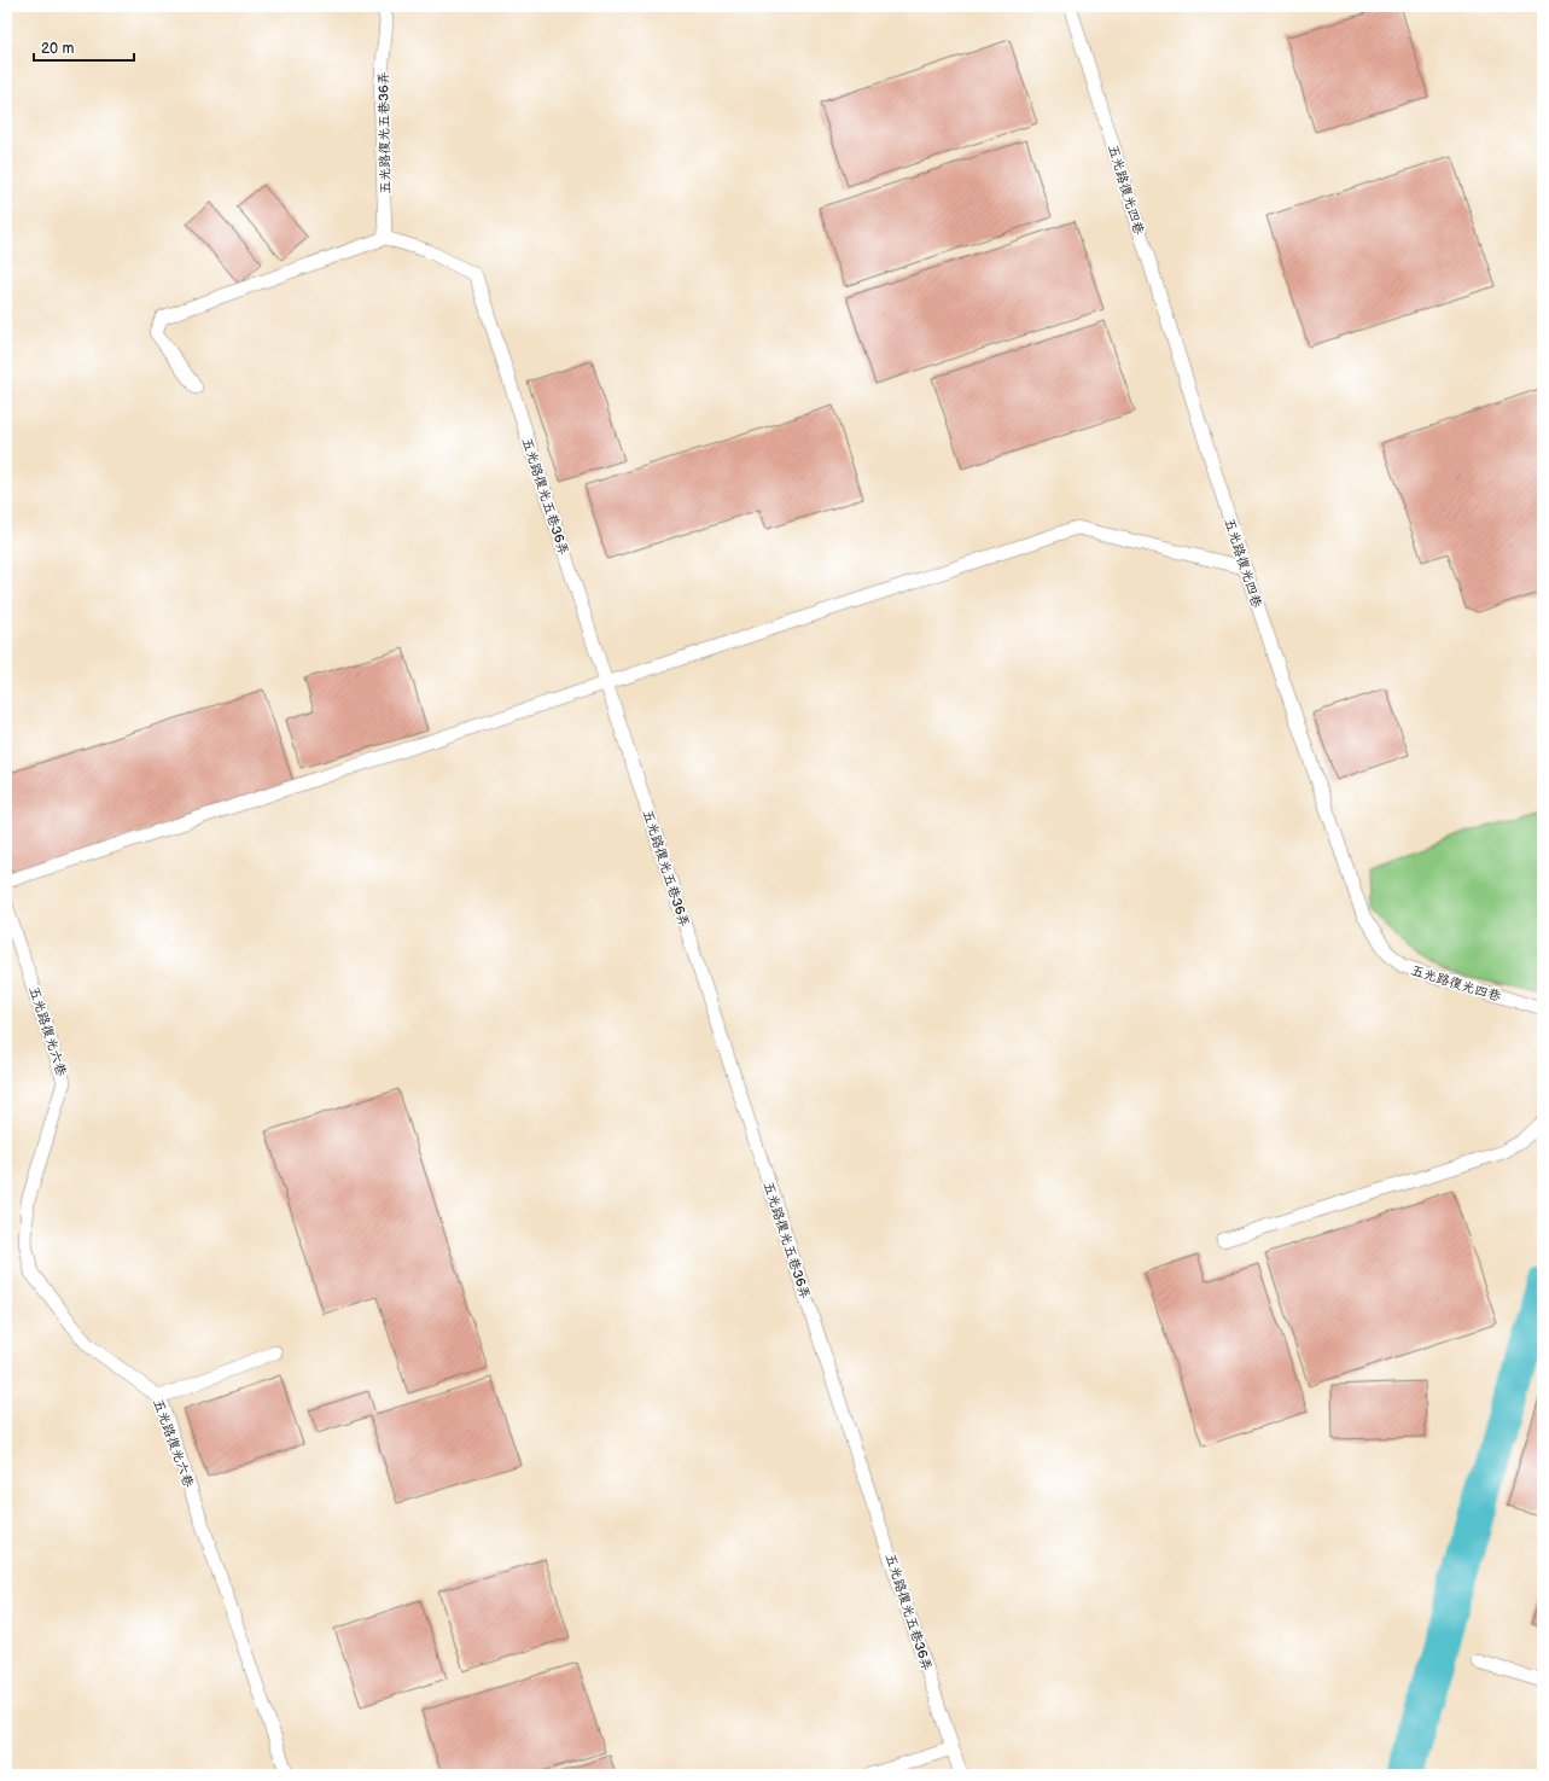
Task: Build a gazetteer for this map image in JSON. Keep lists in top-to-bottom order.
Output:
{
  "streets": {
    "lane": ["五光路復光五巷36弄", "五光路復光四巷", "五光路復光六巷"]
  },
  "scale_bar": "20 m"
}
